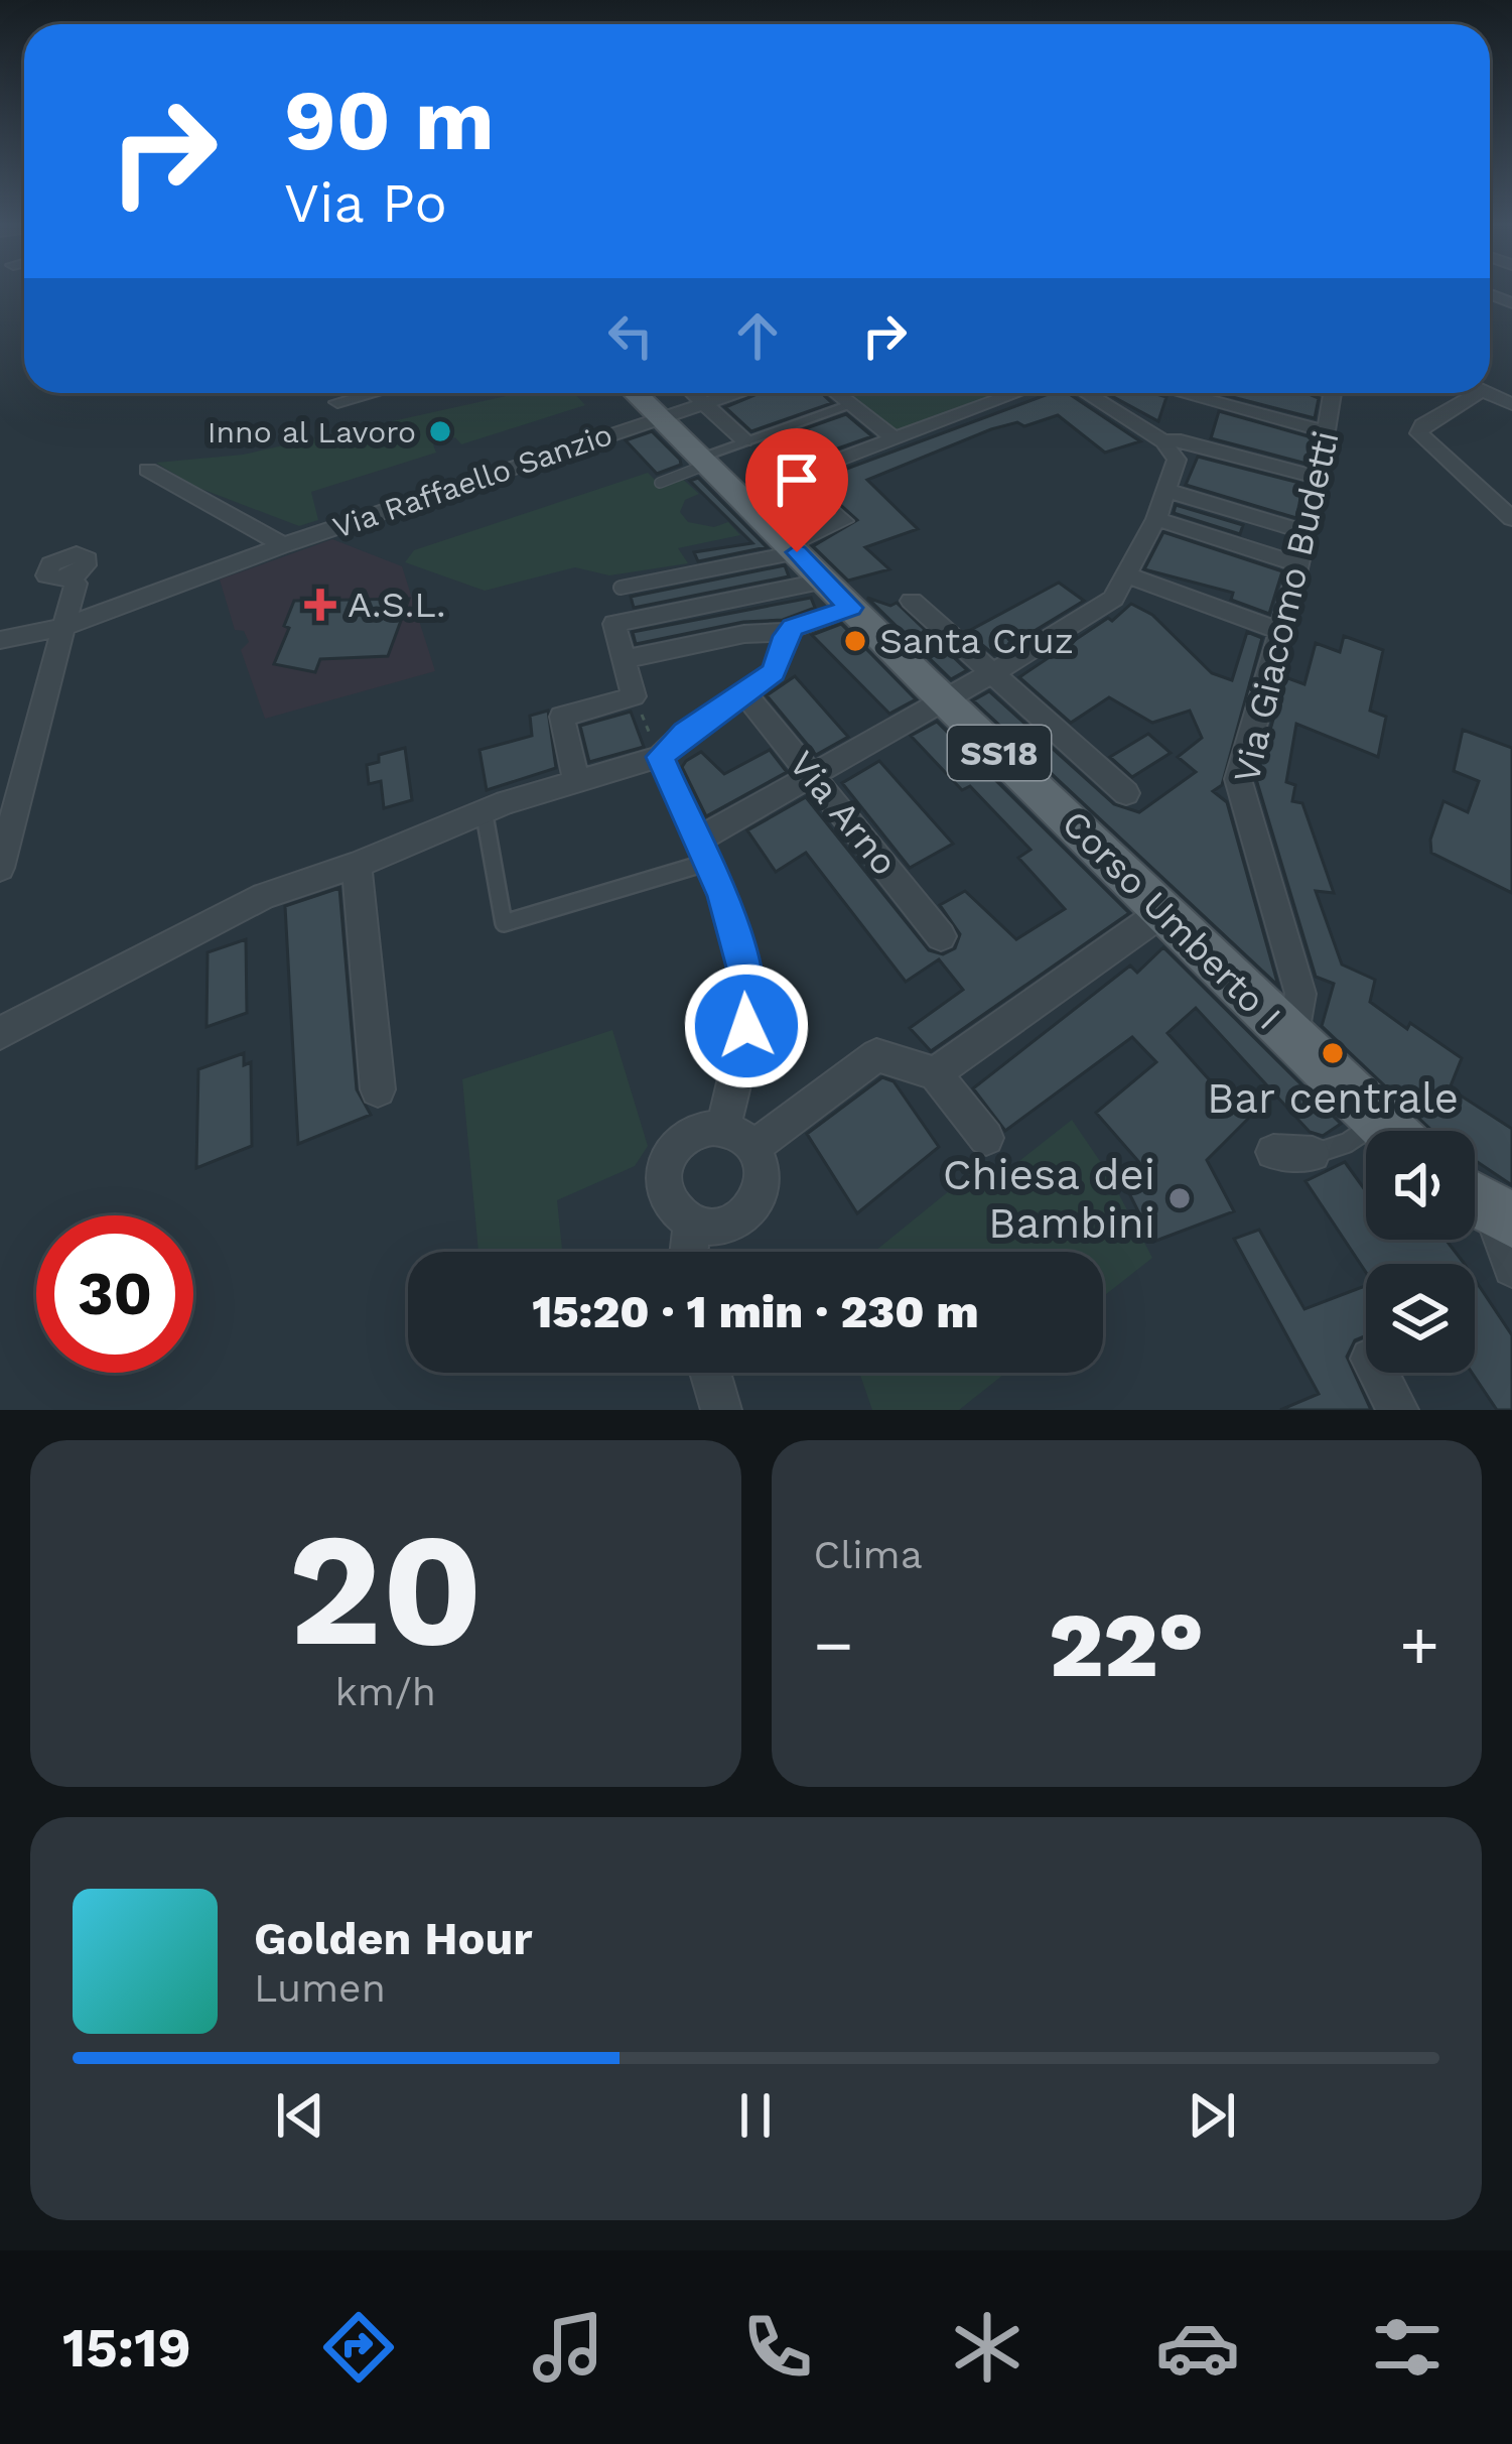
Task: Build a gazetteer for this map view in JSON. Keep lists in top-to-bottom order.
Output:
{
  "streets": {
    "main road": ["SS18", "Corso Umberto I"],
    "street": ["Via Raffaello Sanzio", "Via Giacomo Budetti", "Via Arno"]
  },
  "crossings": [
    ["Via Raffaello Sanzio", "Corso Umberto I"],
    ["Via Giacomo Budetti", "Corso Umberto I"]
  ],
  "places": {
    "other": [
      "Inno al Lavoro",
      "Santa Cruz",
      "Bar centrale",
      "Chiesa dei Bambini"
    ],
    "health": ["A.S.L."]
  },
  "page": {
    "turn": ["90 m", "Via Po"],
    "limit": "30",
    "trip": "15:20 · 1 min · 230 m",
    "tile": [
      ["20", "km/h"],
      "Clima"
    ],
    "heat": ["−", "22°", "+"],
    "song": ["Golden Hour", "Lumen"],
    "tabs": "15:19"
  }
}
